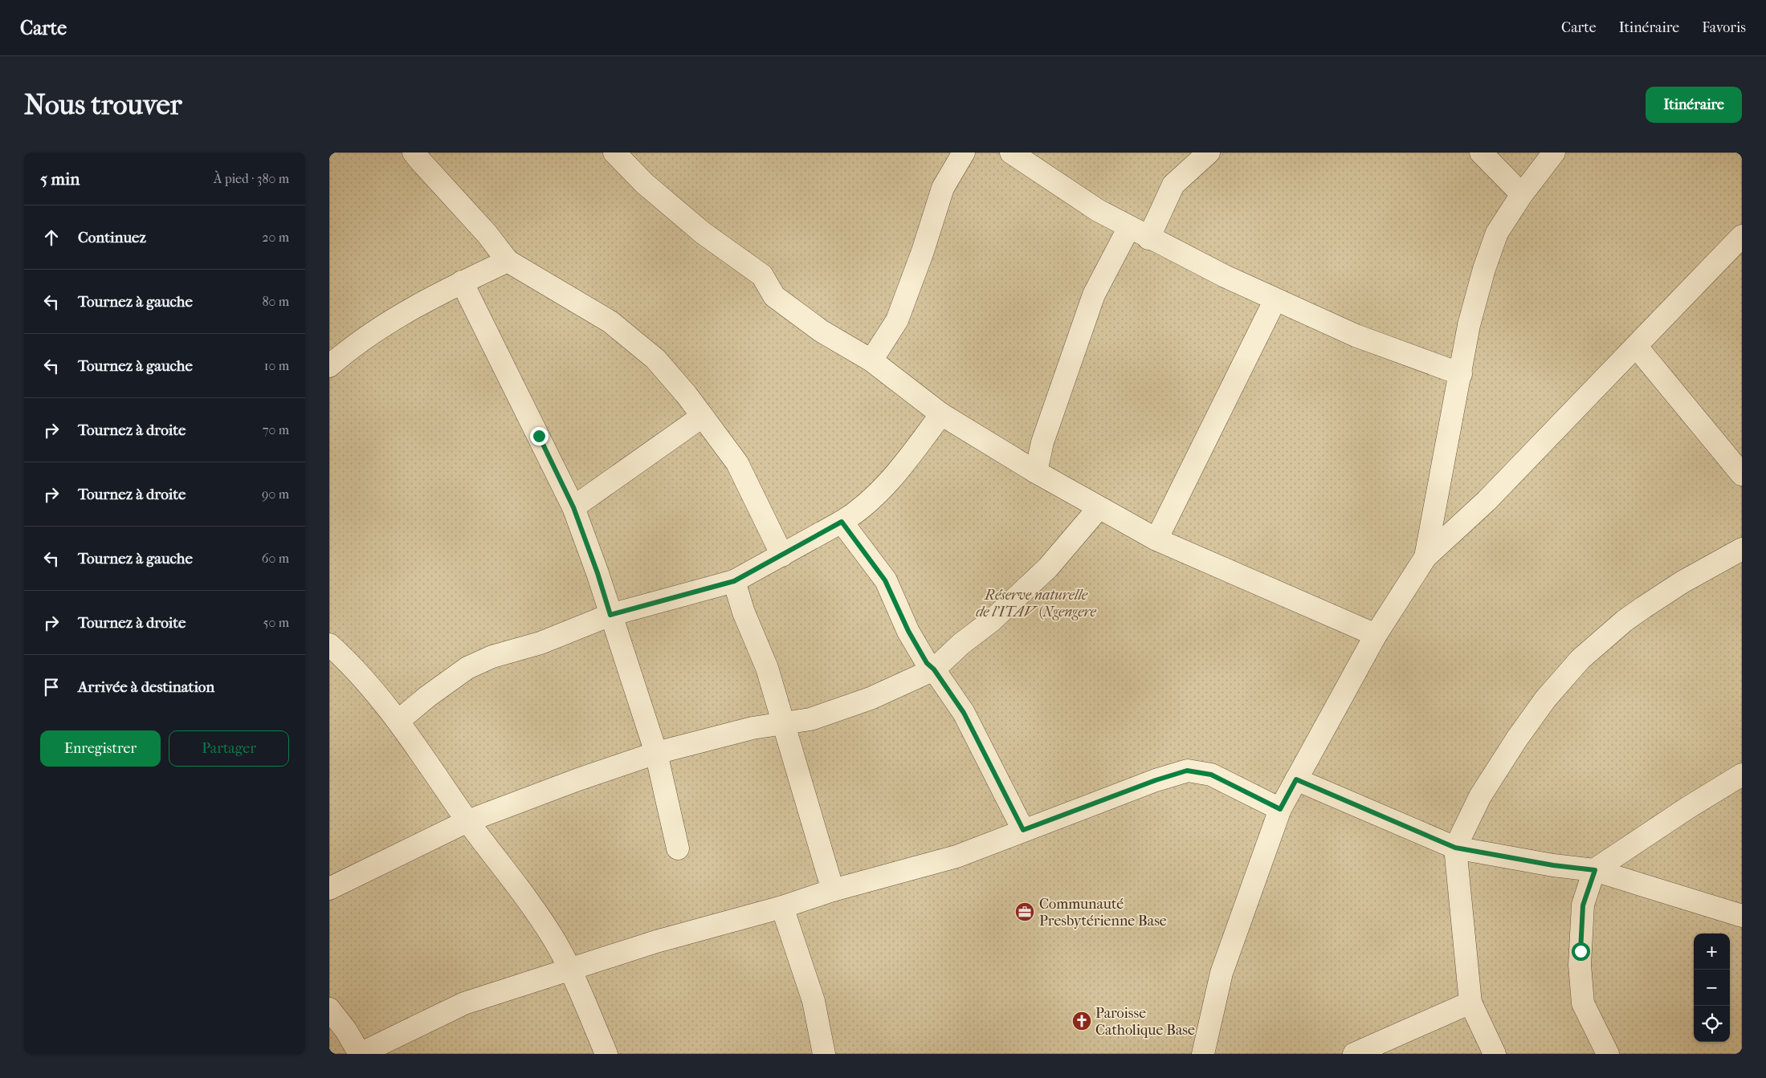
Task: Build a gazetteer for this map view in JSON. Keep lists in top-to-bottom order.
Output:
{
  "parks": ["Réserve naturelle de l'ITAV (Ngengere"],
  "places": {
    "office": ["Communauté Presbytérienne Base"],
    "church": ["Paroisse Catholique Base"]
  },
  "page": {
    "header": "Carte",
    "nav": ["Carte", "Itinéraire", "Favoris"],
    "buttons": [
      "Itinéraire",
      ["Enregistrer", "Partager"]
    ],
    "title": "Nous trouver",
    "heading": ["5 min", "À pied · 380 m"],
    "list": [
      ["Continuez", "20 m"],
      ["Tournez à gauche", "80 m"],
      ["Tournez à gauche", "10 m"],
      ["Tournez à droite", "70 m"],
      ["Tournez à droite", "90 m"],
      ["Tournez à gauche", "60 m"],
      ["Tournez à droite", "50 m"],
      "Arrivée à destination"
    ],
    "map_buttons": ["+", "−"]
  }
}
